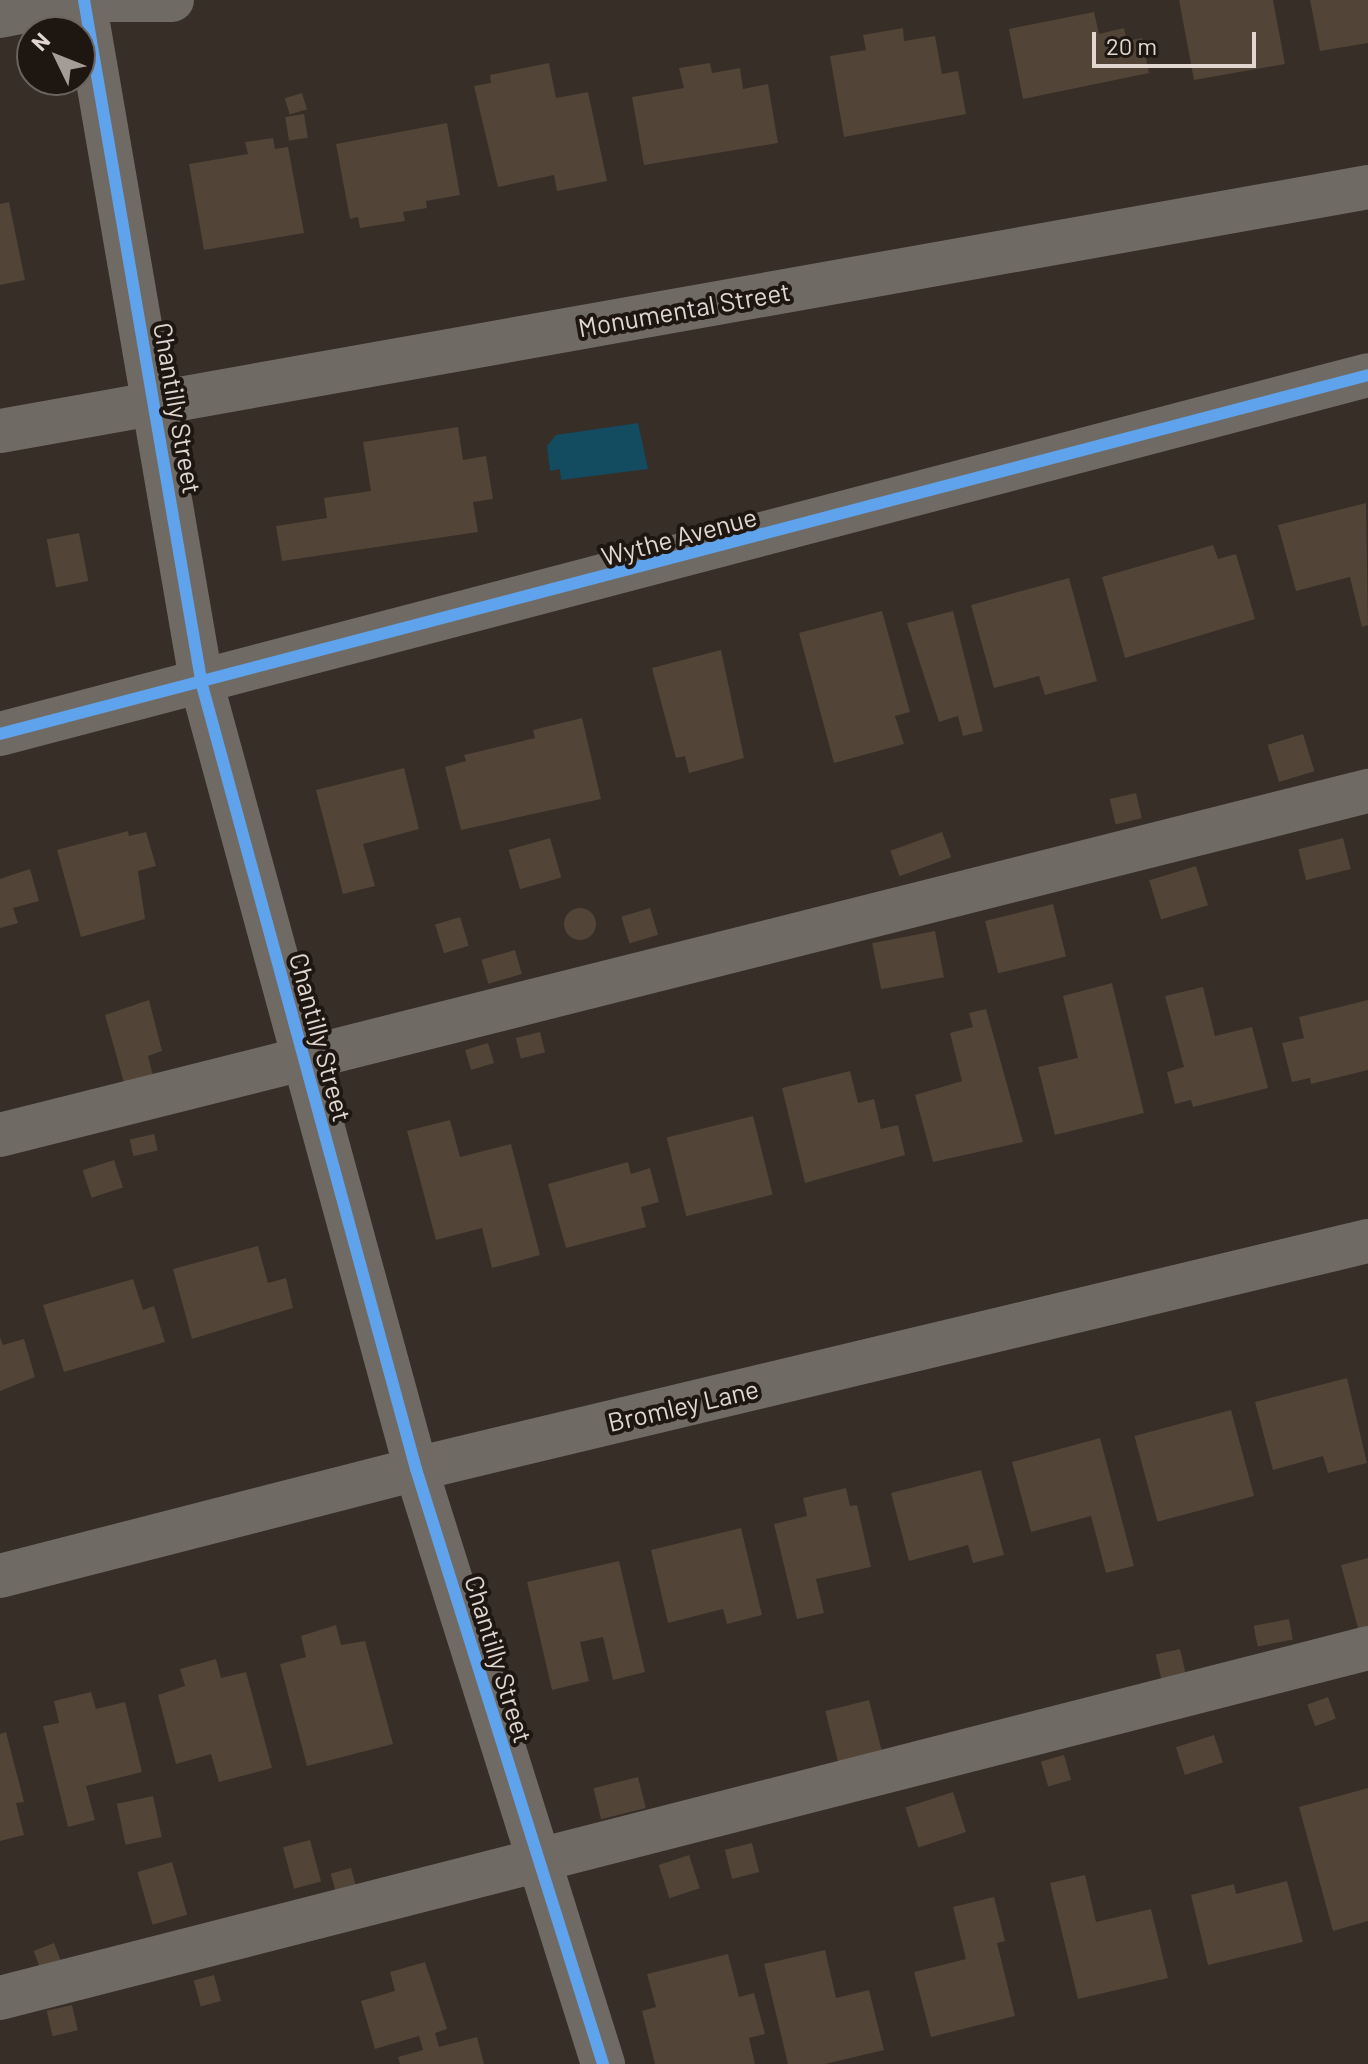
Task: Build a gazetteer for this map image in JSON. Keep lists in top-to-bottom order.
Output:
{
  "streets": {
    "street": [
      "Monumental Street",
      "Chantilly Street",
      "Wythe Avenue",
      "Bromley Lane"
    ]
  },
  "crossings": [
    ["Monumental Street", "Chantilly Street"],
    ["Chantilly Street", "Wythe Avenue"],
    ["Chantilly Street", "Bromley Lane"]
  ],
  "scale_bar": "20 m",
  "north": "top left"
}
